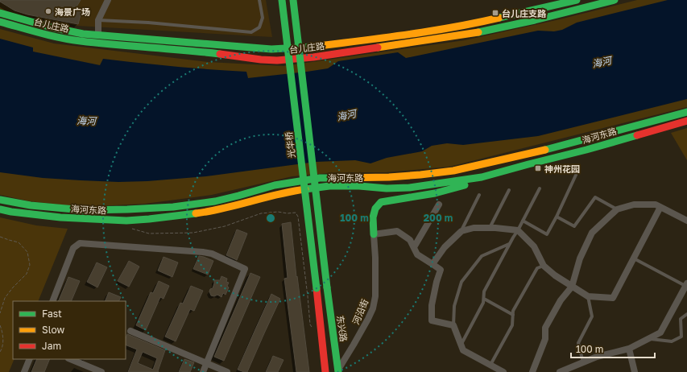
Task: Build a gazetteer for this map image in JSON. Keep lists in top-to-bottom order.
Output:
{
  "streets": {
    "main road": [
      "台儿庄路",
      "海河东路",
      "光华桥",
      "东兴路"
    ],
    "street": ["河沿街"]
  },
  "crossings": [
    ["河沿街", "东兴路"]
  ],
  "water": ["海河"],
  "places": {
    "other": ["海景广场"],
    "transit": ["台儿庄支路", "神州花园"]
  },
  "legend": ["Fast", "Slow", "Jam"],
  "scale_bar": "100 m",
  "rings": ["100 m", "200 m"]
}
